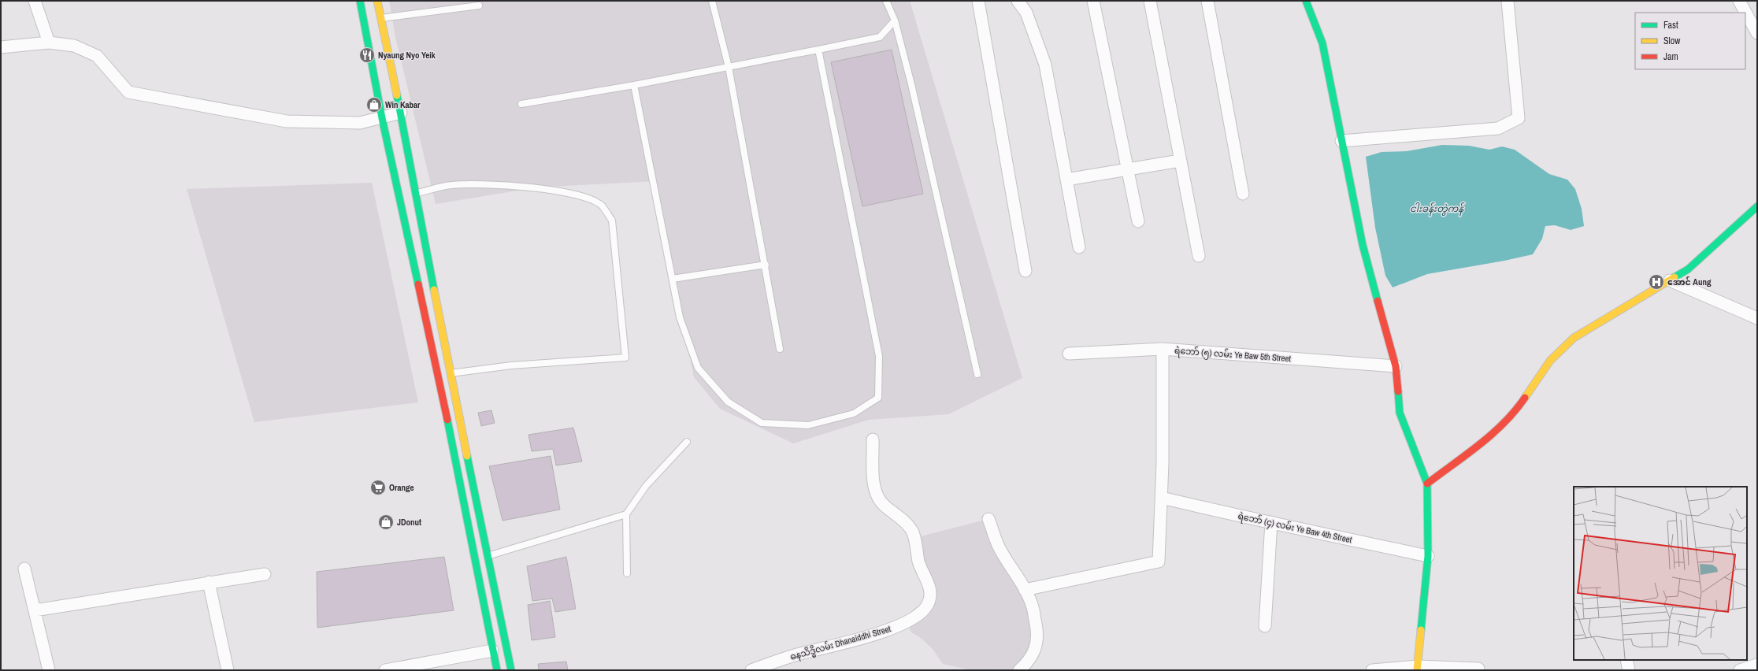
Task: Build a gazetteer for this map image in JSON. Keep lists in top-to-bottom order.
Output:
{
  "streets": {
    "street": ["ရဲဘော် (၅) လမ်း Ye Baw 5th Street", "ရဲဘော် (၄) လမ်း Ye Baw 4th Street", "ဓနသိဒ္ဓိလမ်း Dhanaiddhi Street"]
  },
  "water": ["ငါးခန်းတွဲကန်"],
  "places": {
    "restaurant": ["Nyaung Nyo Yeik"],
    "shop": ["Win Kabar", "JDonut"],
    "hospital": ["အောင် Aung"],
    "supermarket": ["Orange"]
  },
  "legend": ["Fast", "Slow", "Jam"]
}
